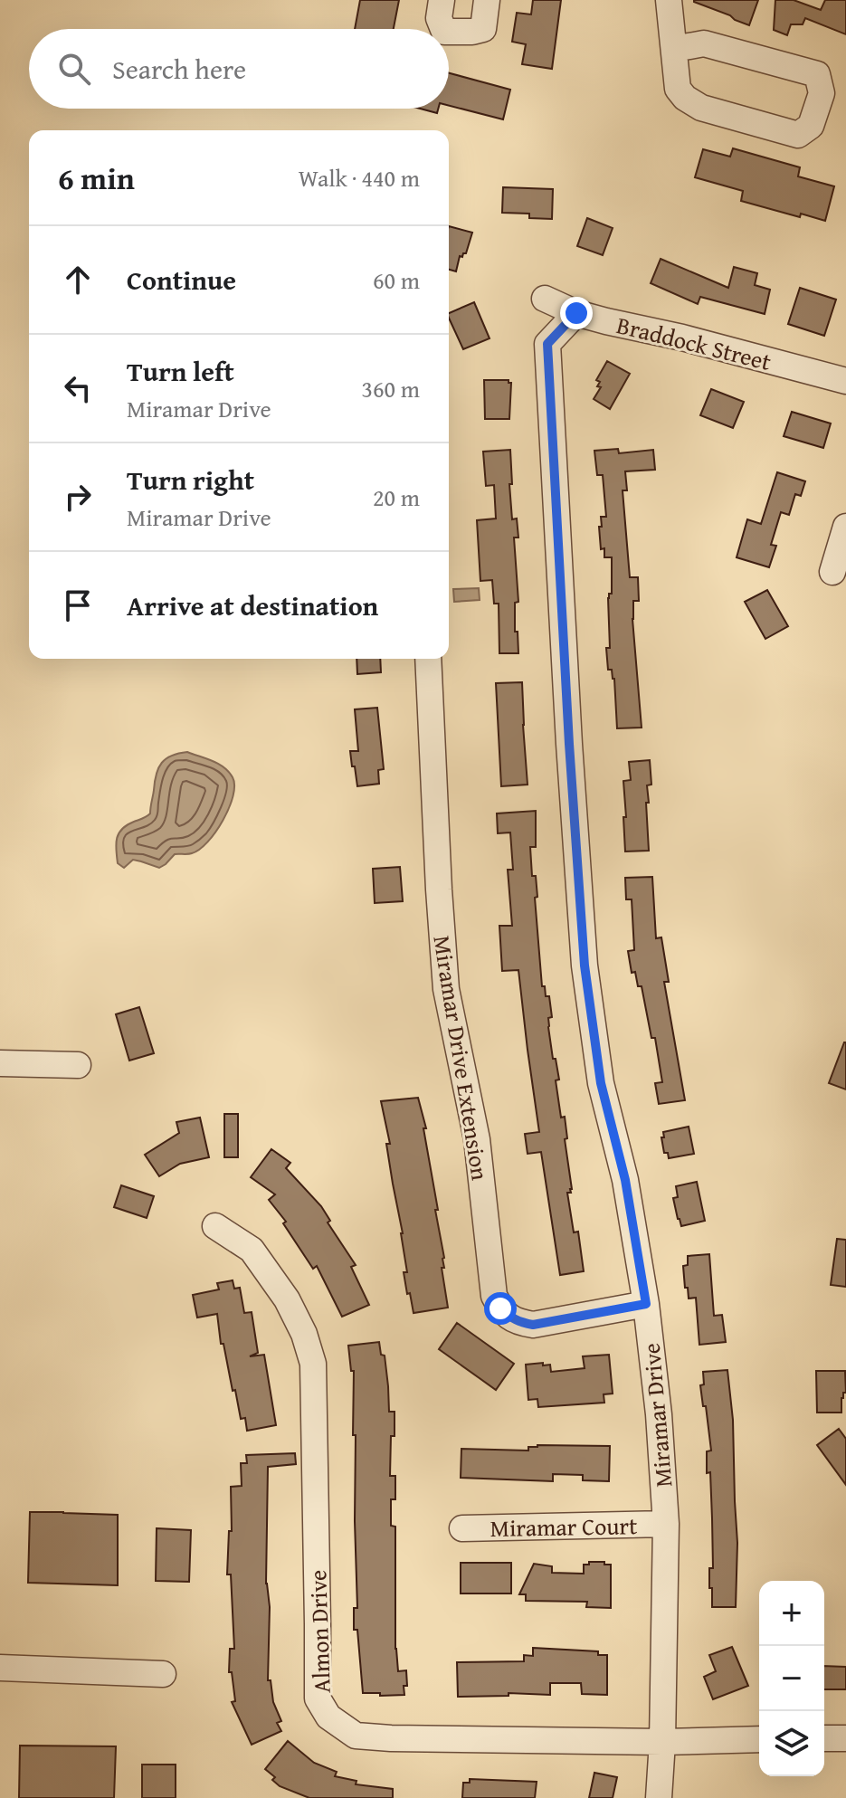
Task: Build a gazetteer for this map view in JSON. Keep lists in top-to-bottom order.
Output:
{
  "streets": {
    "street": [
      "Braddock Street",
      "Miramar Drive Extension",
      "Miramar Drive",
      "Miramar Court",
      "Almon Drive"
    ]
  },
  "crossings": [
    ["Braddock Street", "Miramar Drive"],
    ["Miramar Drive Extension", "Miramar Drive"],
    ["Miramar Drive", "Miramar Court"],
    ["Miramar Drive", "Almon Drive"]
  ],
  "page": {
    "search": "Search here",
    "heading": ["6 min", "Walk · 440 m"],
    "list": [
      ["Continue", "60 m"],
      ["Turn left", "Miramar Drive", "360 m"],
      ["Turn right", "Miramar Drive", "20 m"],
      "Arrive at destination"
    ],
    "map_buttons": ["+", "−"]
  }
}
